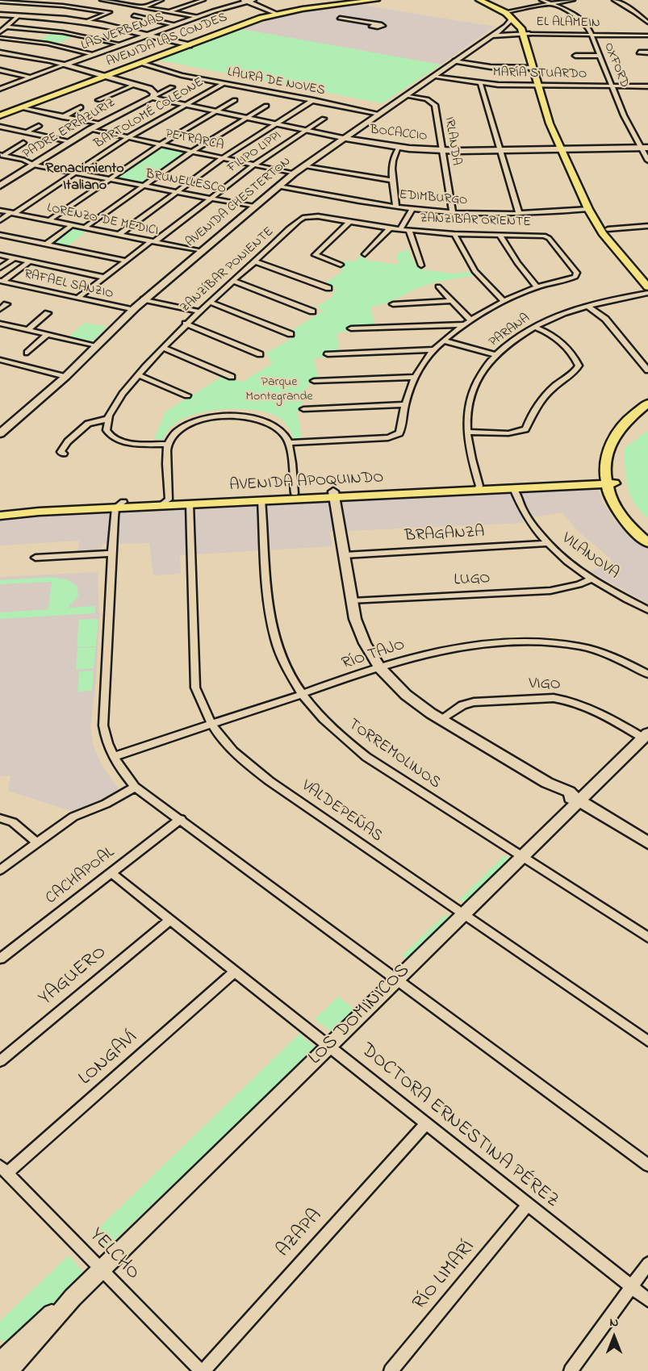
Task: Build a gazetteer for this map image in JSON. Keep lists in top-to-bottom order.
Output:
{
  "streets": {
    "main road": ["AVENIDA LAS CONDES", "AVENIDA APOQUINDO"],
    "street": [
      "EL ALAMEIN",
      "LAS VERBENAS",
      "OXFORD",
      "MARÍA STUARDO",
      "LAURA DE NOVES",
      "BARTOLOMÉ COLEONE",
      "PADRE ERRÁZURIZ",
      "BOCACCIO",
      "PETRARCA",
      "IRLANDA",
      "FILIPO LIPPI",
      "BRUNELLESCO",
      "EDIMBURGO",
      "AVENIDA CHESTERTON",
      "LORENZO DE MEDICI",
      "ZANZIBAR ORIENTE",
      "ZANZÍBAR PONIENTE",
      "RAFAEL SANZIO",
      "PARANA",
      "BRAGANZA",
      "VILANOVA",
      "LUGO",
      "RÍO TAJO",
      "VIGO",
      "TORREMOLINOS",
      "VALDEPEÑAS",
      "CACHAPOAL",
      "YAGUERO",
      "LOS DOMINICOS",
      "LONGAVÍ",
      "DOCTORA ERNESTINA PÉREZ",
      "AZAPA",
      "YELCHO",
      "RÍO LIMARÍ"
    ]
  },
  "crossings": [
    ["EL ALAMEIN", "OXFORD"],
    ["EL ALAMEIN", "AVENIDA CHESTERTON"],
    ["LAS VERBENAS", "BOCACCIO"],
    ["AVENIDA LAS CONDES", "LAURA DE NOVES"],
    ["AVENIDA LAS CONDES", "BOCACCIO"],
    ["OXFORD", "MARÍA STUARDO"],
    ["OXFORD", "BOCACCIO"],
    ["MARÍA STUARDO", "AVENIDA CHESTERTON"],
    ["LAURA DE NOVES", "BARTOLOMÉ COLEONE"],
    ["LAURA DE NOVES", "AVENIDA CHESTERTON"],
    ["BARTOLOMÉ COLEONE", "BOCACCIO"],
    ["BARTOLOMÉ COLEONE", "PETRARCA"],
    ["BARTOLOMÉ COLEONE", "BRUNELLESCO"],
    ["BARTOLOMÉ COLEONE", "LORENZO DE MEDICI"],
    ["PADRE ERRÁZURIZ", "BOCACCIO"],
    ["PADRE ERRÁZURIZ", "PETRARCA"],
    ["PADRE ERRÁZURIZ", "BRUNELLESCO"],
    ["BOCACCIO", "IRLANDA"],
    ["BOCACCIO", "FILIPO LIPPI"],
    ["BOCACCIO", "AVENIDA CHESTERTON"],
    ["PETRARCA", "FILIPO LIPPI"],
    ["PETRARCA", "AVENIDA CHESTERTON"],
    ["IRLANDA", "EDIMBURGO"],
    ["IRLANDA", "AVENIDA CHESTERTON"],
    ["FILIPO LIPPI", "BRUNELLESCO"],
    ["FILIPO LIPPI", "LORENZO DE MEDICI"],
    ["FILIPO LIPPI", "RAFAEL SANZIO"],
    ["BRUNELLESCO", "AVENIDA CHESTERTON"],
    ["EDIMBURGO", "AVENIDA CHESTERTON"],
    ["AVENIDA CHESTERTON", "LORENZO DE MEDICI"],
    ["AVENIDA CHESTERTON", "RAFAEL SANZIO"],
    ["ZANZIBAR ORIENTE", "ZANZÍBAR PONIENTE"],
    ["PARANA", "AVENIDA APOQUINDO"],
    ["AVENIDA APOQUINDO", "VILANOVA"],
    ["AVENIDA APOQUINDO", "TORREMOLINOS"],
    ["AVENIDA APOQUINDO", "VALDEPEÑAS"],
    ["BRAGANZA", "VILANOVA"],
    ["VILANOVA", "LUGO"],
    ["RÍO TAJO", "TORREMOLINOS"],
    ["RÍO TAJO", "VALDEPEÑAS"],
    ["VIGO", "LOS DOMINICOS"],
    ["TORREMOLINOS", "LOS DOMINICOS"],
    ["VALDEPEÑAS", "LOS DOMINICOS"],
    ["CACHAPOAL", "DOCTORA ERNESTINA PÉREZ"],
    ["YAGUERO", "DOCTORA ERNESTINA PÉREZ"],
    ["LOS DOMINICOS", "DOCTORA ERNESTINA PÉREZ"],
    ["LOS DOMINICOS", "YELCHO"],
    ["LONGAVÍ", "DOCTORA ERNESTINA PÉREZ"],
    ["LONGAVÍ", "YELCHO"],
    ["DOCTORA ERNESTINA PÉREZ", "AZAPA"],
    ["DOCTORA ERNESTINA PÉREZ", "RÍO LIMARÍ"],
    ["AZAPA", "YELCHO"]
  ],
  "districts": ["Renacimiento Italiano"],
  "parks": ["Parque Montegrande"],
  "north": "top"
}
